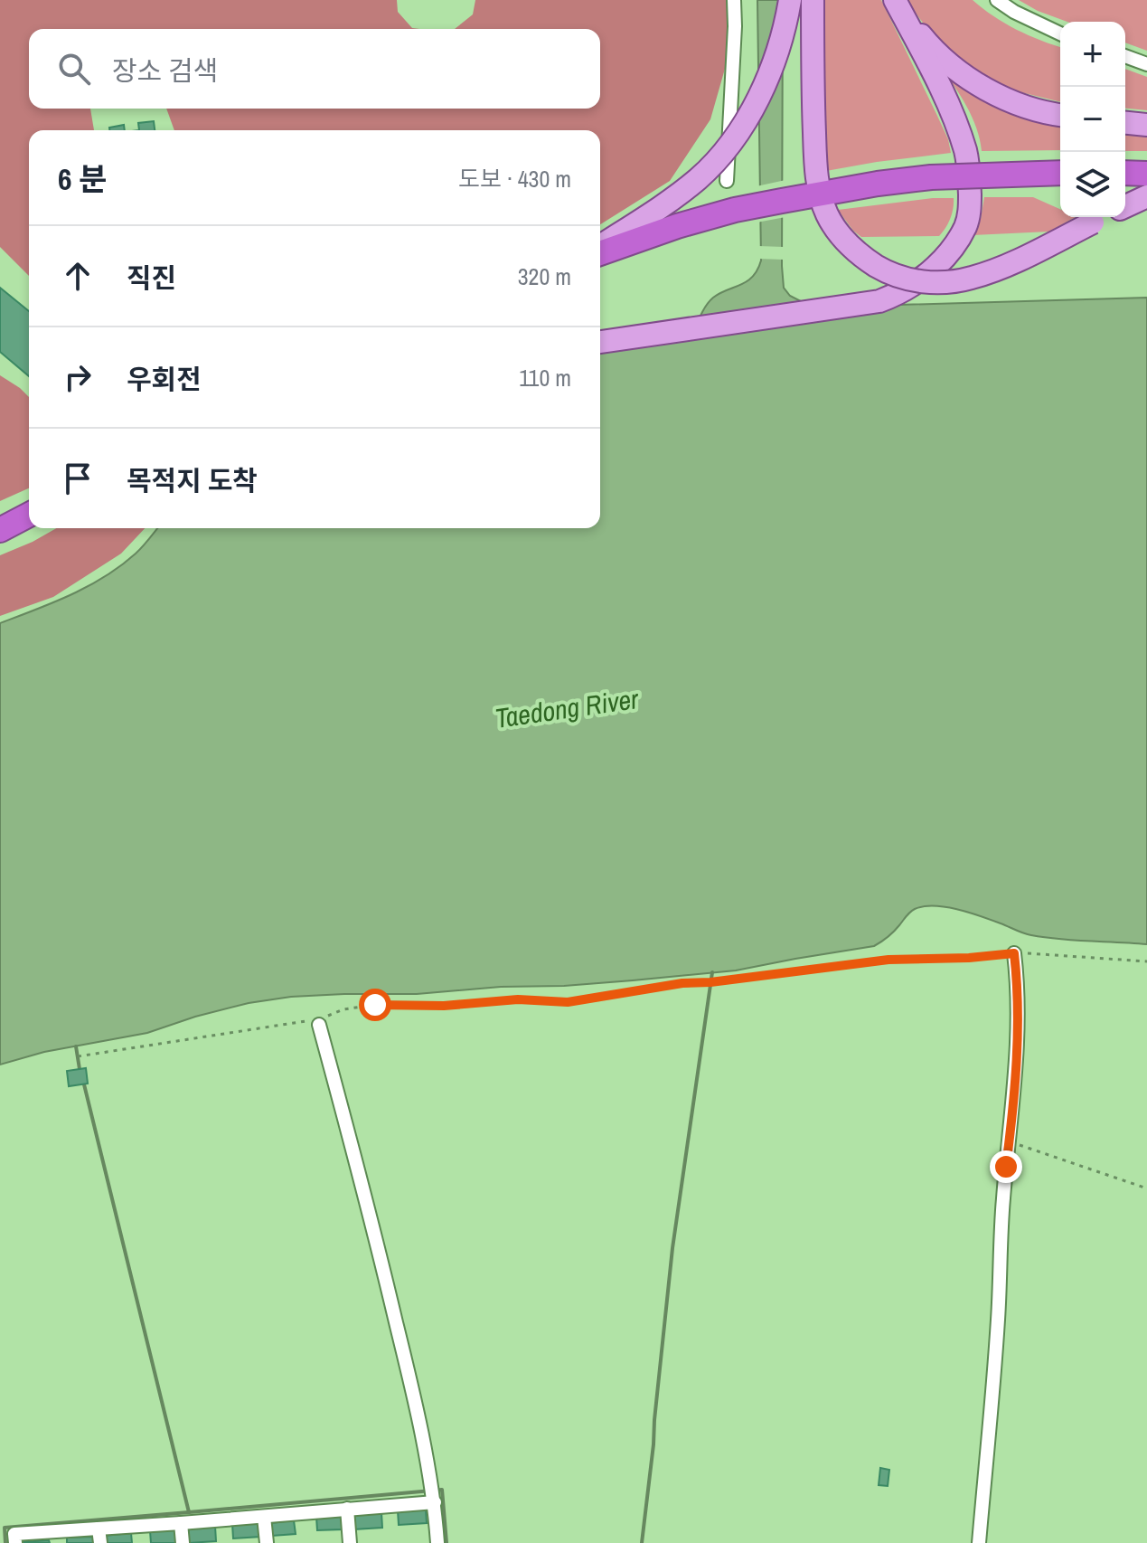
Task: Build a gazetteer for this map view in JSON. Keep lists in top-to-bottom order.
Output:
{
  "water": ["Taedong River"],
  "page": {
    "map_buttons": ["+", "−"],
    "search": "장소 검색",
    "heading": ["6 분", "도보 · 430 m"],
    "list": [
      ["직진", "320 m"],
      ["우회전", "110 m"],
      "목적지 도착"
    ]
  }
}
